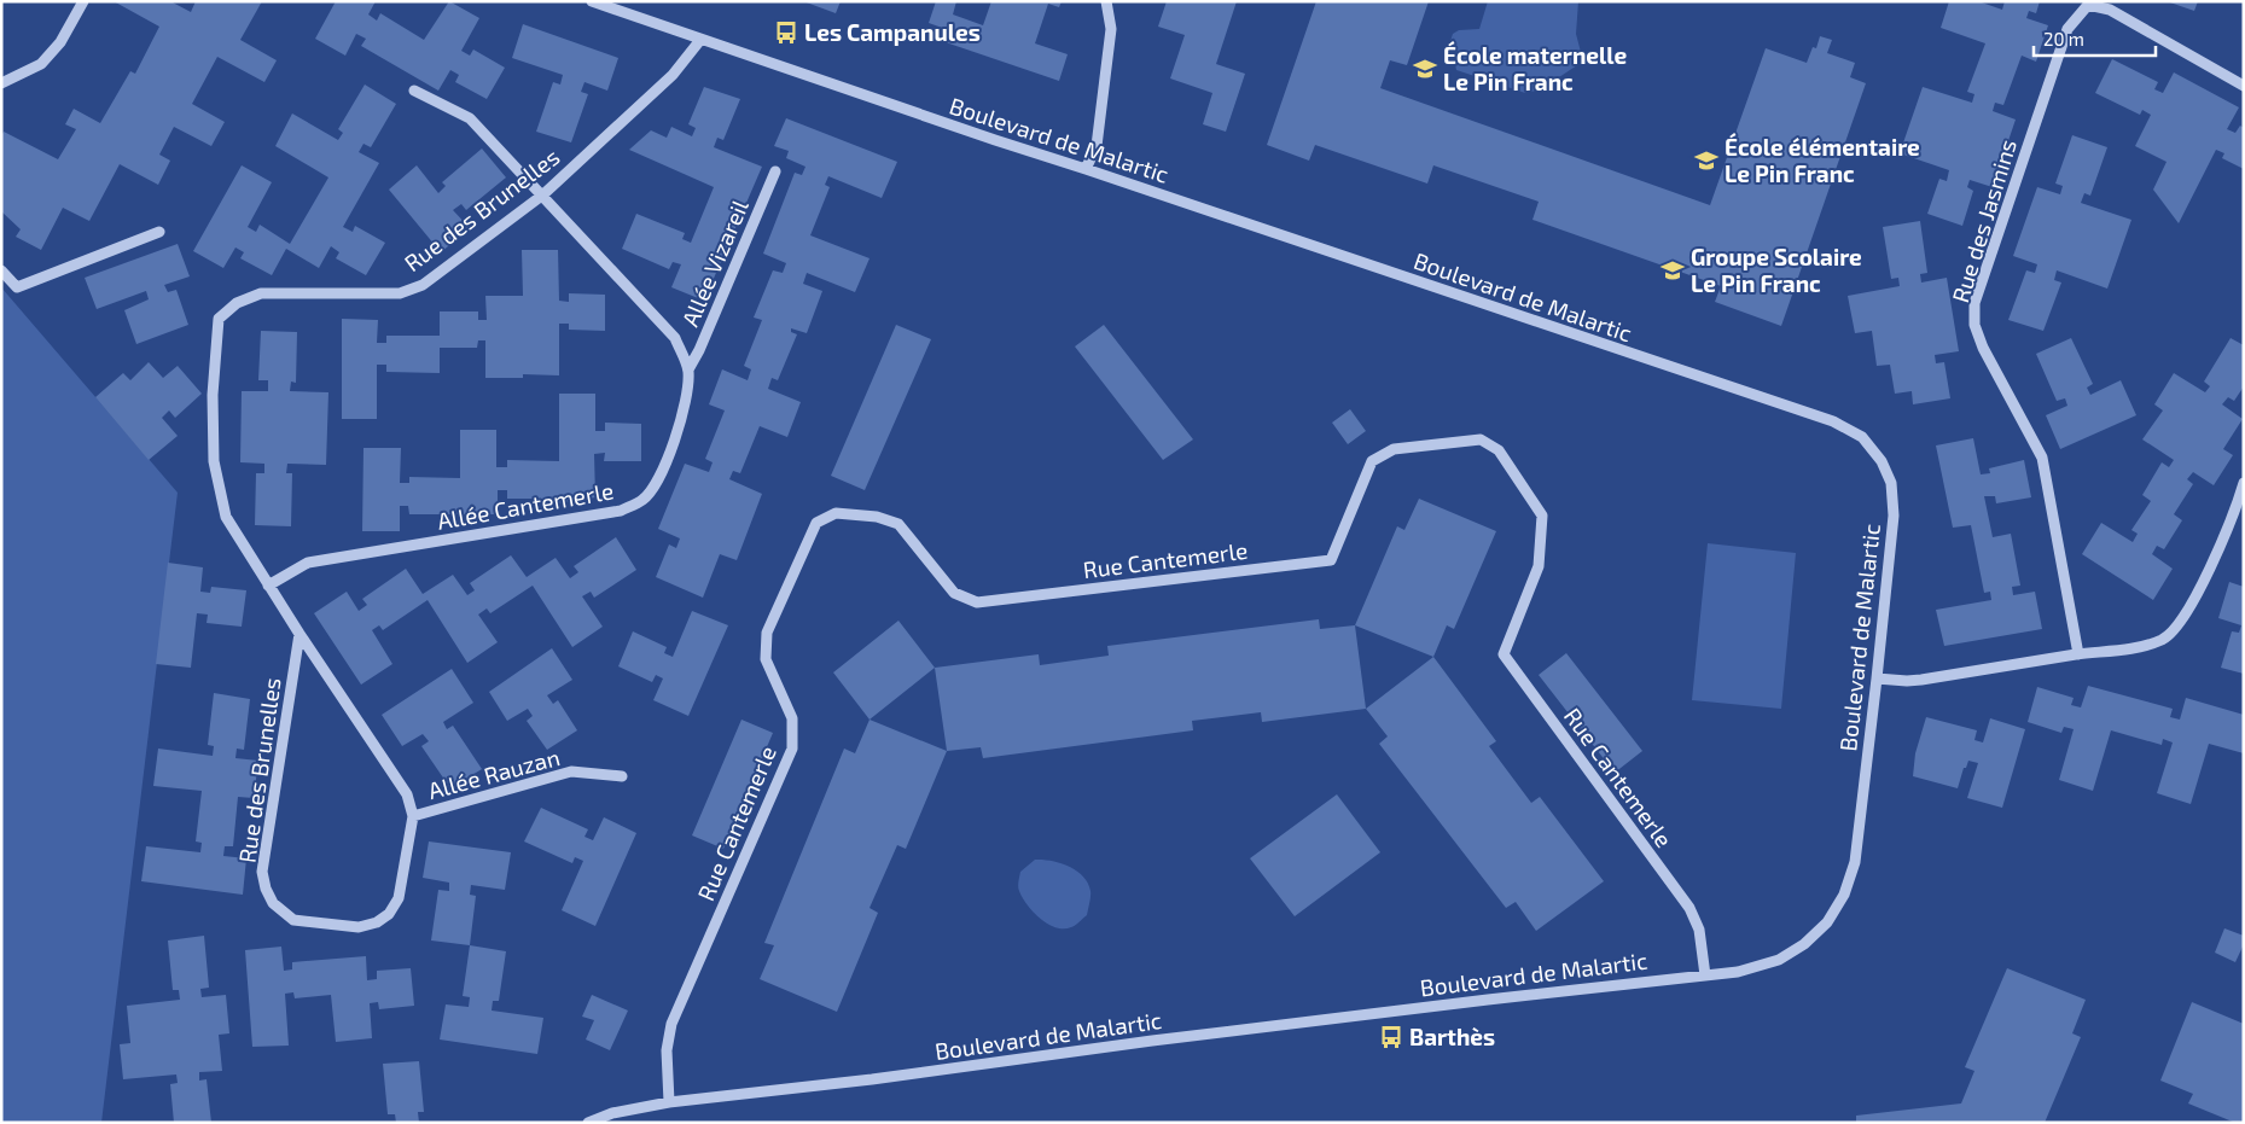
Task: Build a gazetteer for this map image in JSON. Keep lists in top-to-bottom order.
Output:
{
  "streets": {
    "street": [
      "Boulevard de Malartic",
      "Rue des Brunelles",
      "Rue des Jasmins",
      "Allée Vizareil",
      "Allée Cantemerle",
      "Rue Cantemerle",
      "Allée Rauzan"
    ]
  },
  "crossings": [
    ["Boulevard de Malartic", "Rue des Brunelles"],
    ["Boulevard de Malartic", "Rue Cantemerle"],
    ["Rue des Brunelles", "Allée Cantemerle"],
    ["Rue des Brunelles", "Allée Rauzan"],
    ["Allée Vizareil", "Allée Cantemerle"]
  ],
  "places": {
    "bus stop": ["Les Campanules", "Barthès"],
    "school or university": ["École maternelle Le Pin Franc", "École élémentaire Le Pin Franc", "Groupe Scolaire Le Pin Franc"]
  },
  "scale_bar": "20 m"
}
